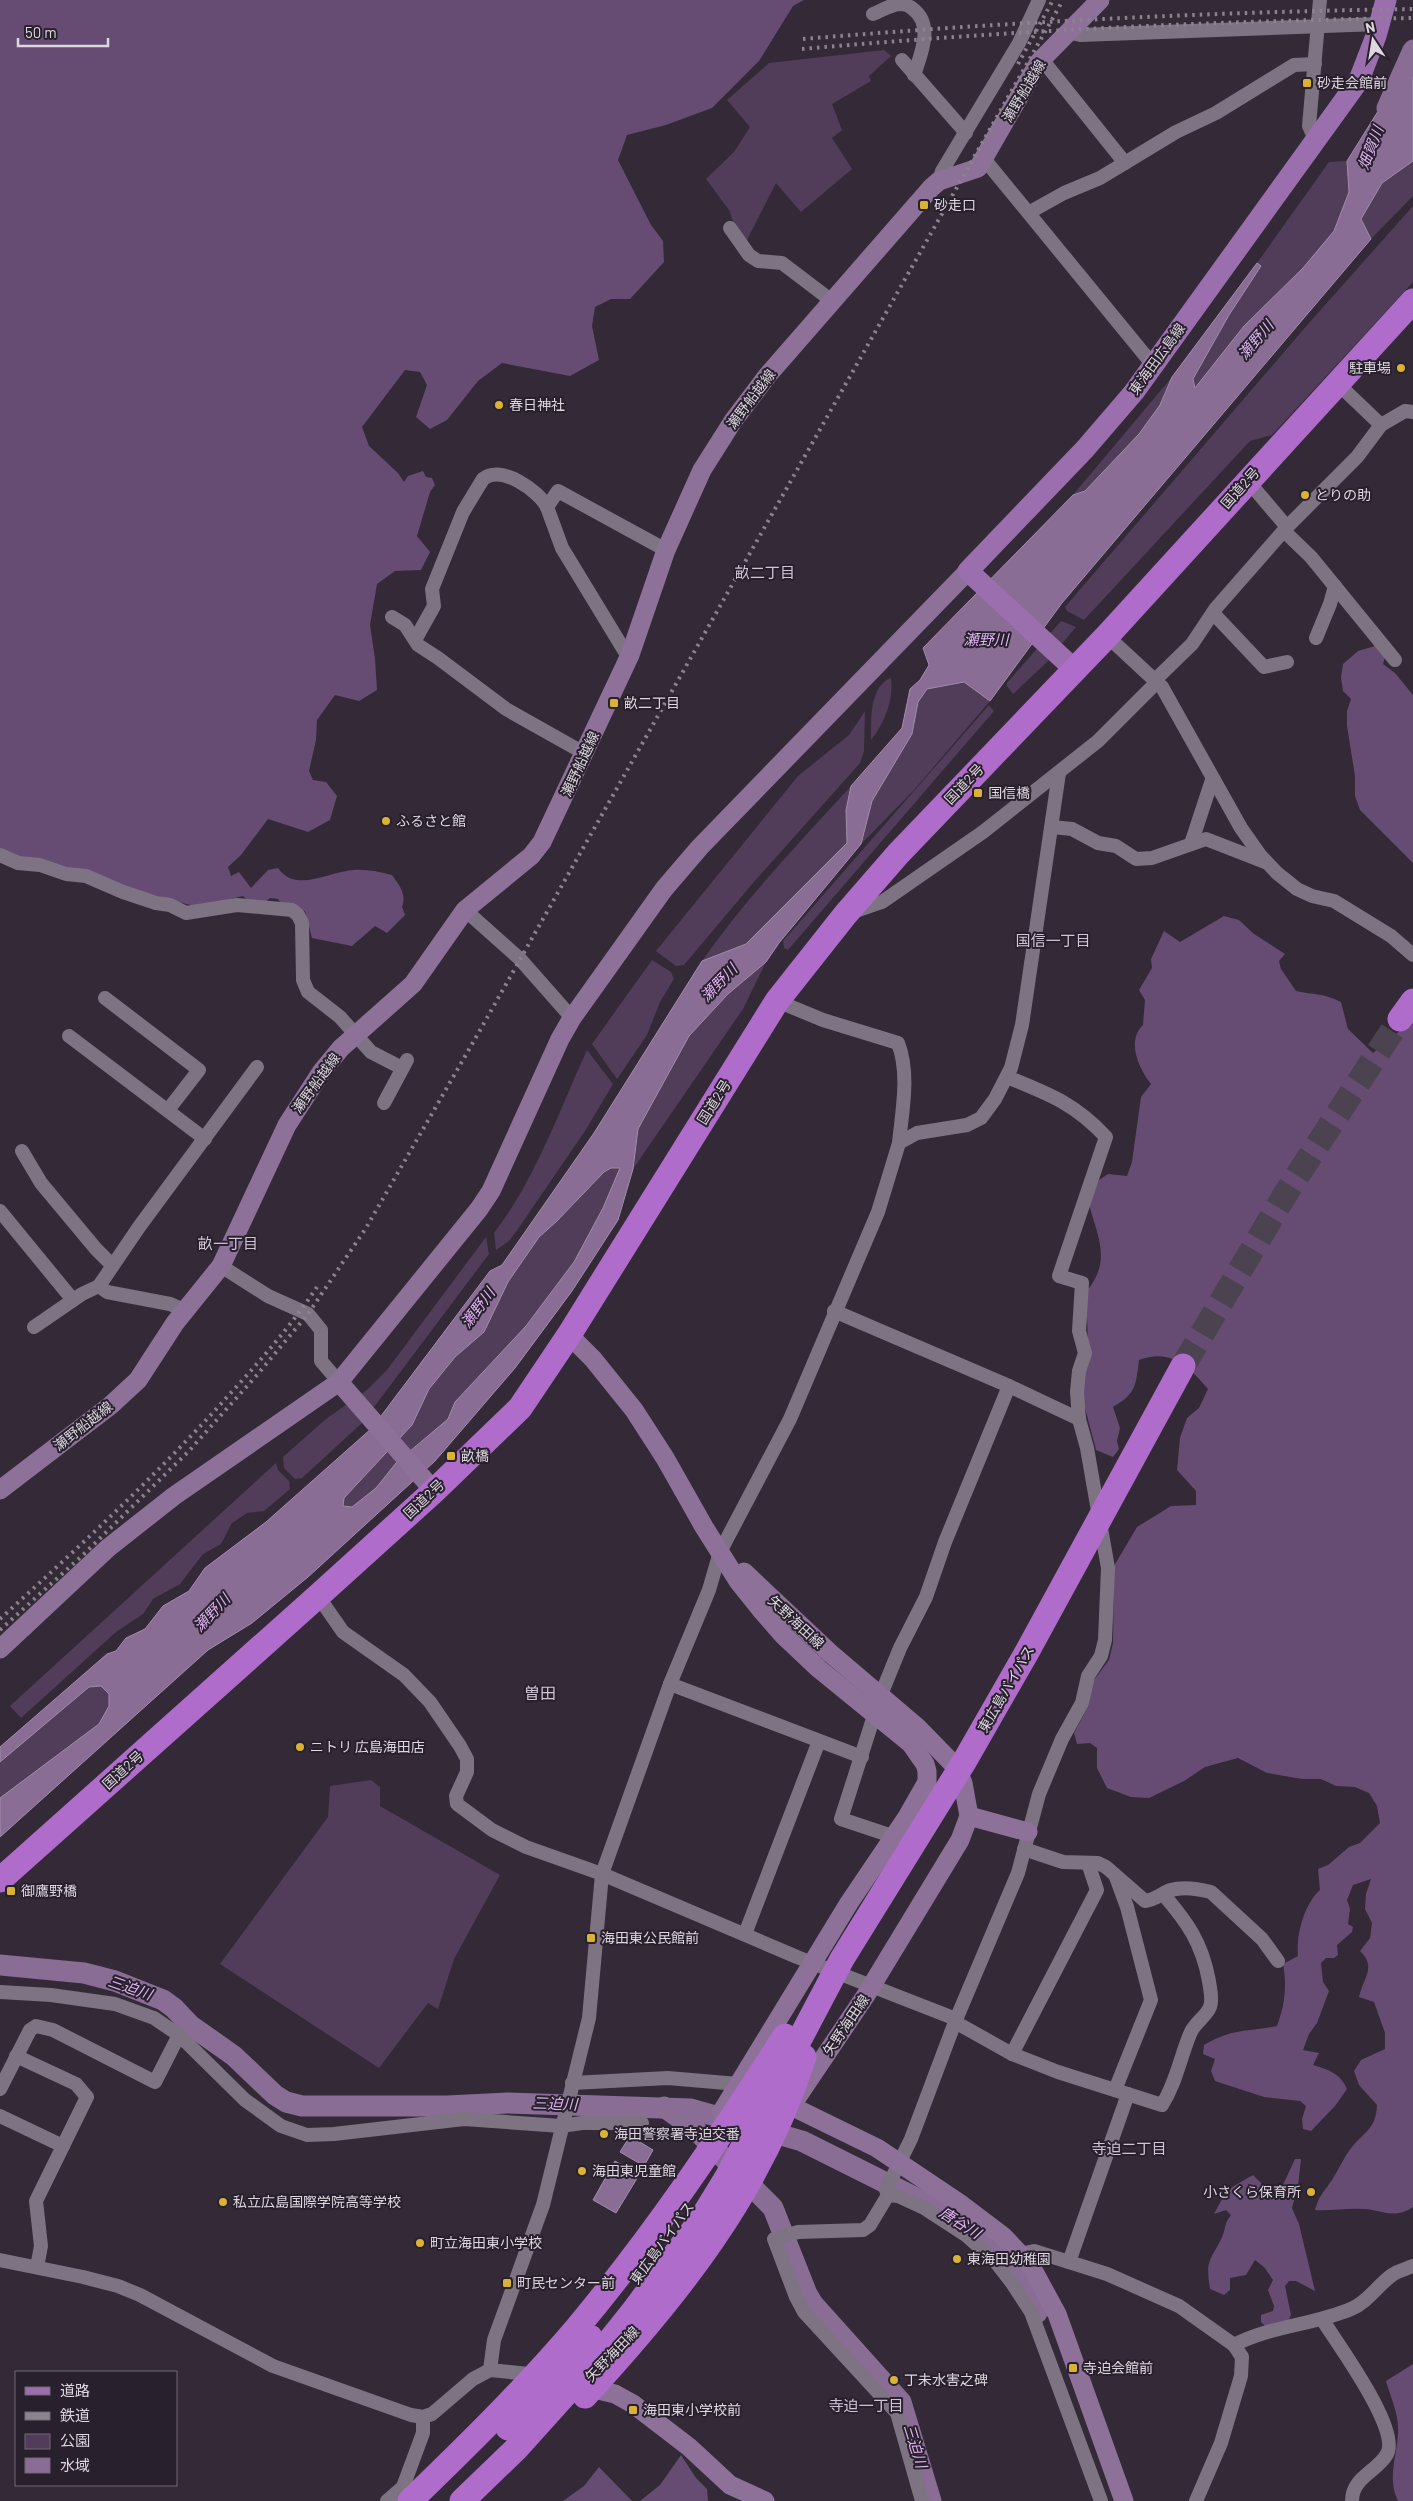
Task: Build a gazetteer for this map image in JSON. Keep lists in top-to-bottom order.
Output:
{
  "streets": {
    "highway": ["国道2号", "東広島バイパス"],
    "main road": ["瀬野船越線", "東海田広島線", "矢野海田線"]
  },
  "crossings": [
    ["国道2号", "矢野海田線"],
    ["矢野海田線", "東広島バイパス"]
  ],
  "districts": [
    "畝二丁目",
    "国信一丁目",
    "畝一丁目",
    "曽田",
    "寺迫二丁目",
    "寺迫一丁目"
  ],
  "water": [
    "畑賀川",
    "瀬野川",
    "三迫川",
    "唐谷川"
  ],
  "places": {
    "transit": [
      "砂走会館前",
      "砂走口",
      "畝二丁目",
      "国信橋",
      "畝橋",
      "御鷹野橋",
      "海田東公民館前",
      "町民センター前",
      "寺迫会館前",
      "海田東小学校前"
    ],
    "other": [
      "駐車場",
      "春日神社",
      "とりの助",
      "ふるさと館",
      "ニトリ 広島海田店",
      "海田警察署寺迫交番",
      "海田東児童館",
      "小さくら保育所",
      "私立広島国際学院高等学校",
      "町立海田東小学校",
      "東海田幼稚園",
      "丁未水害之碑"
    ]
  },
  "legend": [
    "道路",
    "鉄道",
    "公園",
    "水域"
  ],
  "scale_bar": "50 m",
  "north": "top"
}
